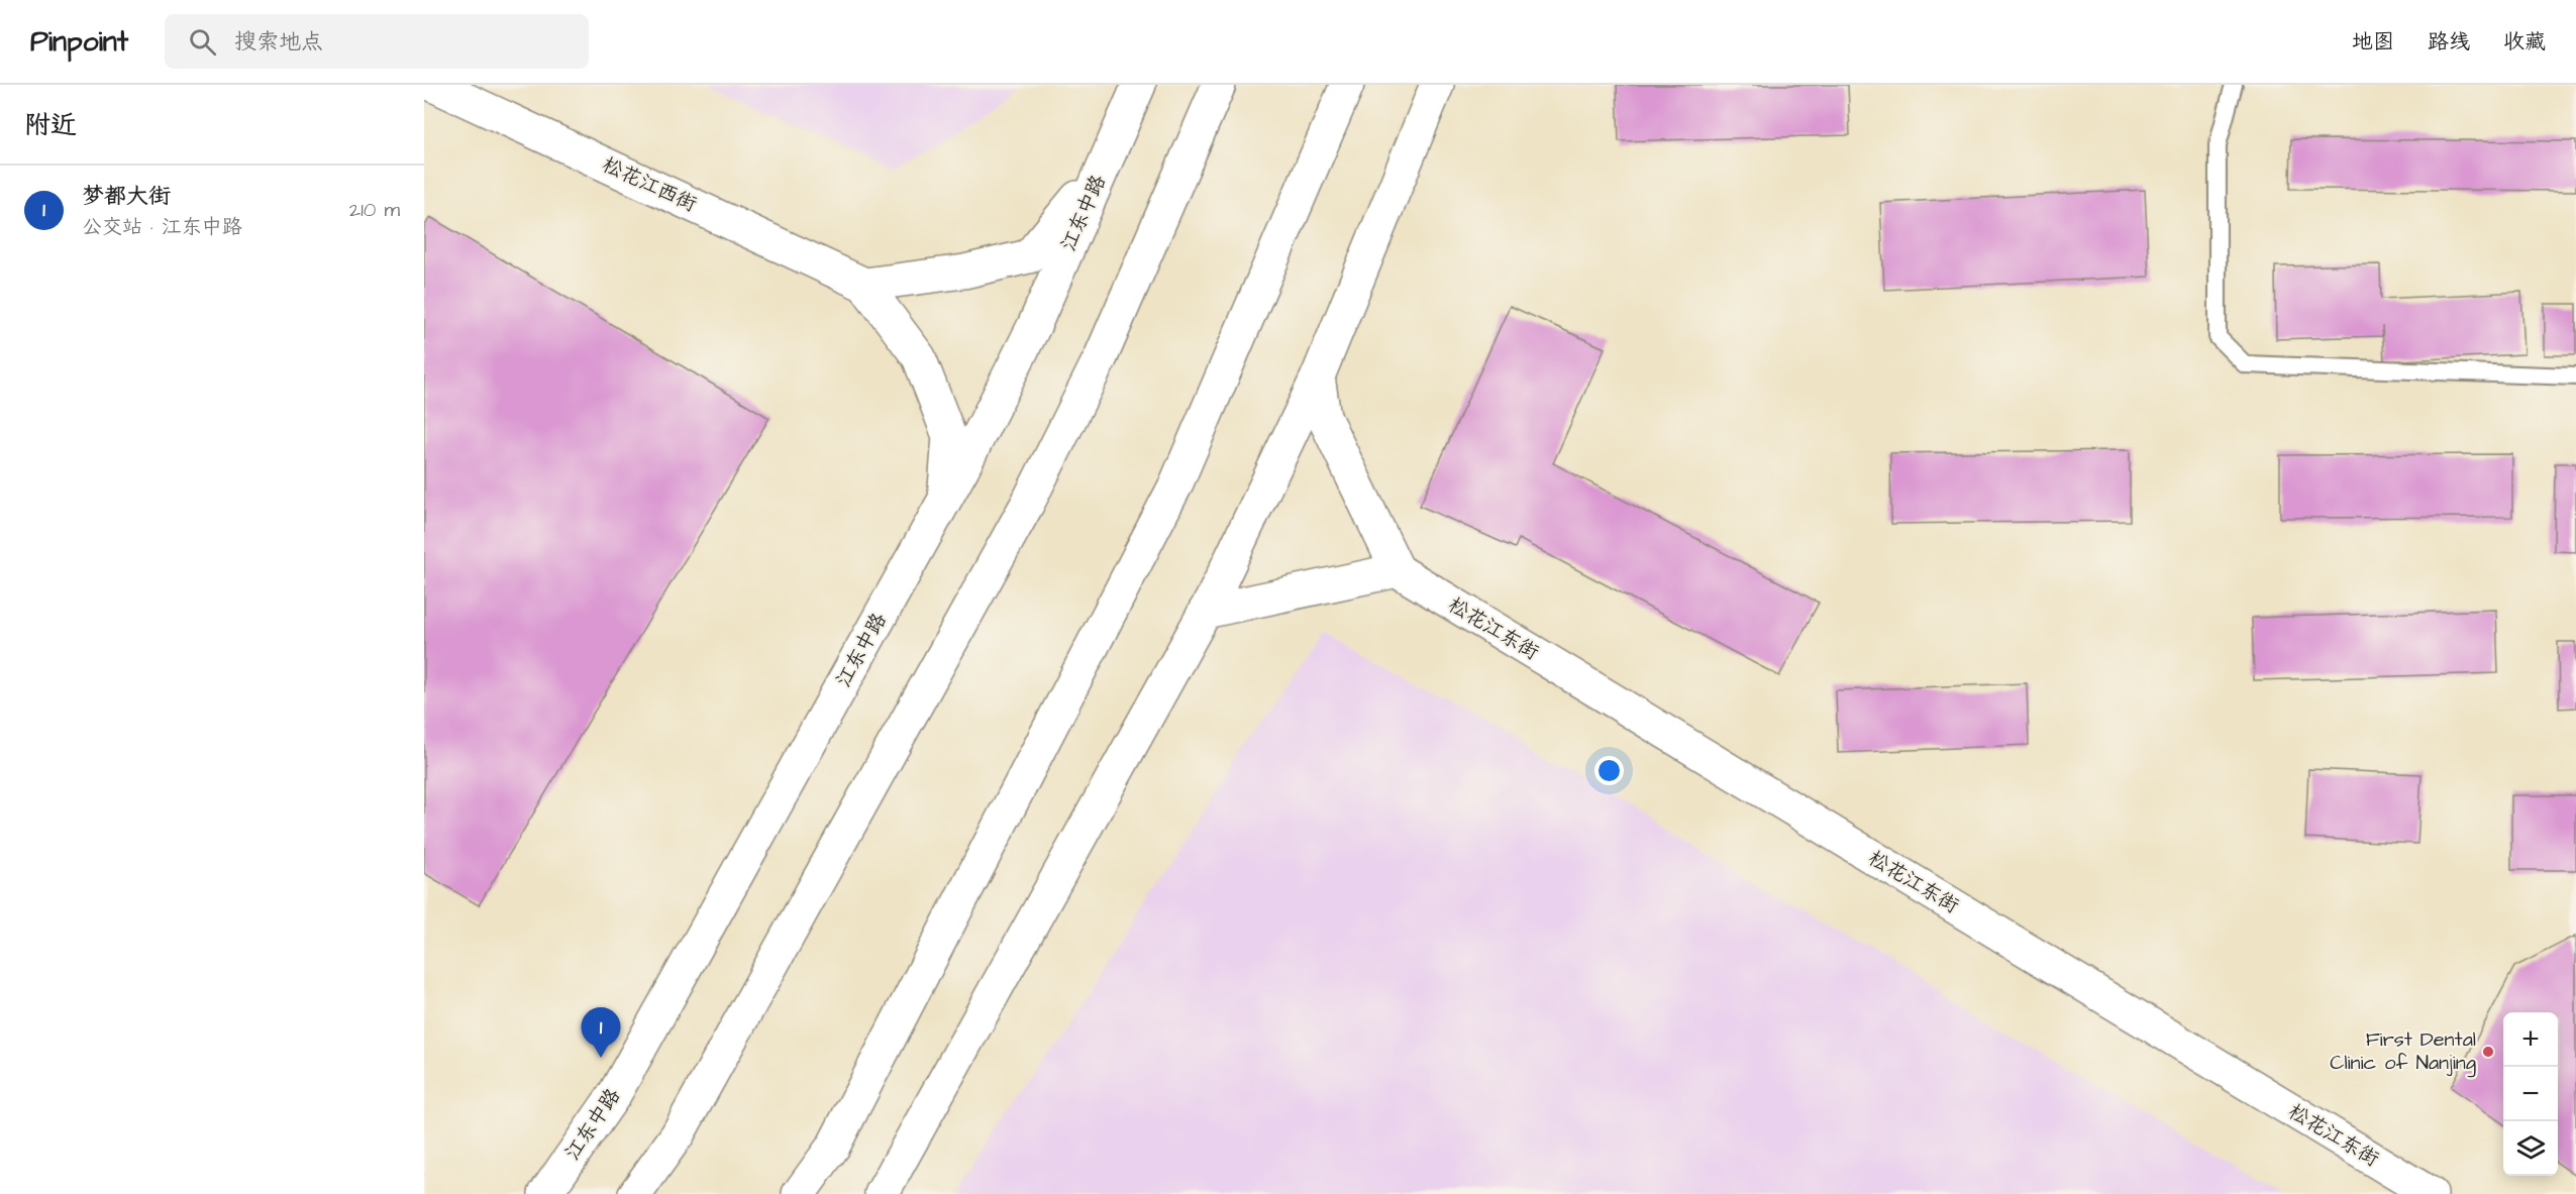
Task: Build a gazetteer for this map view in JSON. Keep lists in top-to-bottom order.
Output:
{
  "streets": {
    "street": ["松花江西街", "江东中路", "松花江东街"]
  },
  "places": ["First Dental Clinic of Nanjing"],
  "page": {
    "header": "Pinpoint",
    "search": "搜索地点",
    "nav": ["地图", "路线", "收藏"],
    "heading": "附近",
    "list": [
      {
        "mark": "1",
        "name": "梦都大街",
        "note": "公交站 · 江东中路",
        "value": "210 m"
      }
    ],
    "pins": "1",
    "map_buttons": ["+", "−"]
  }
}
